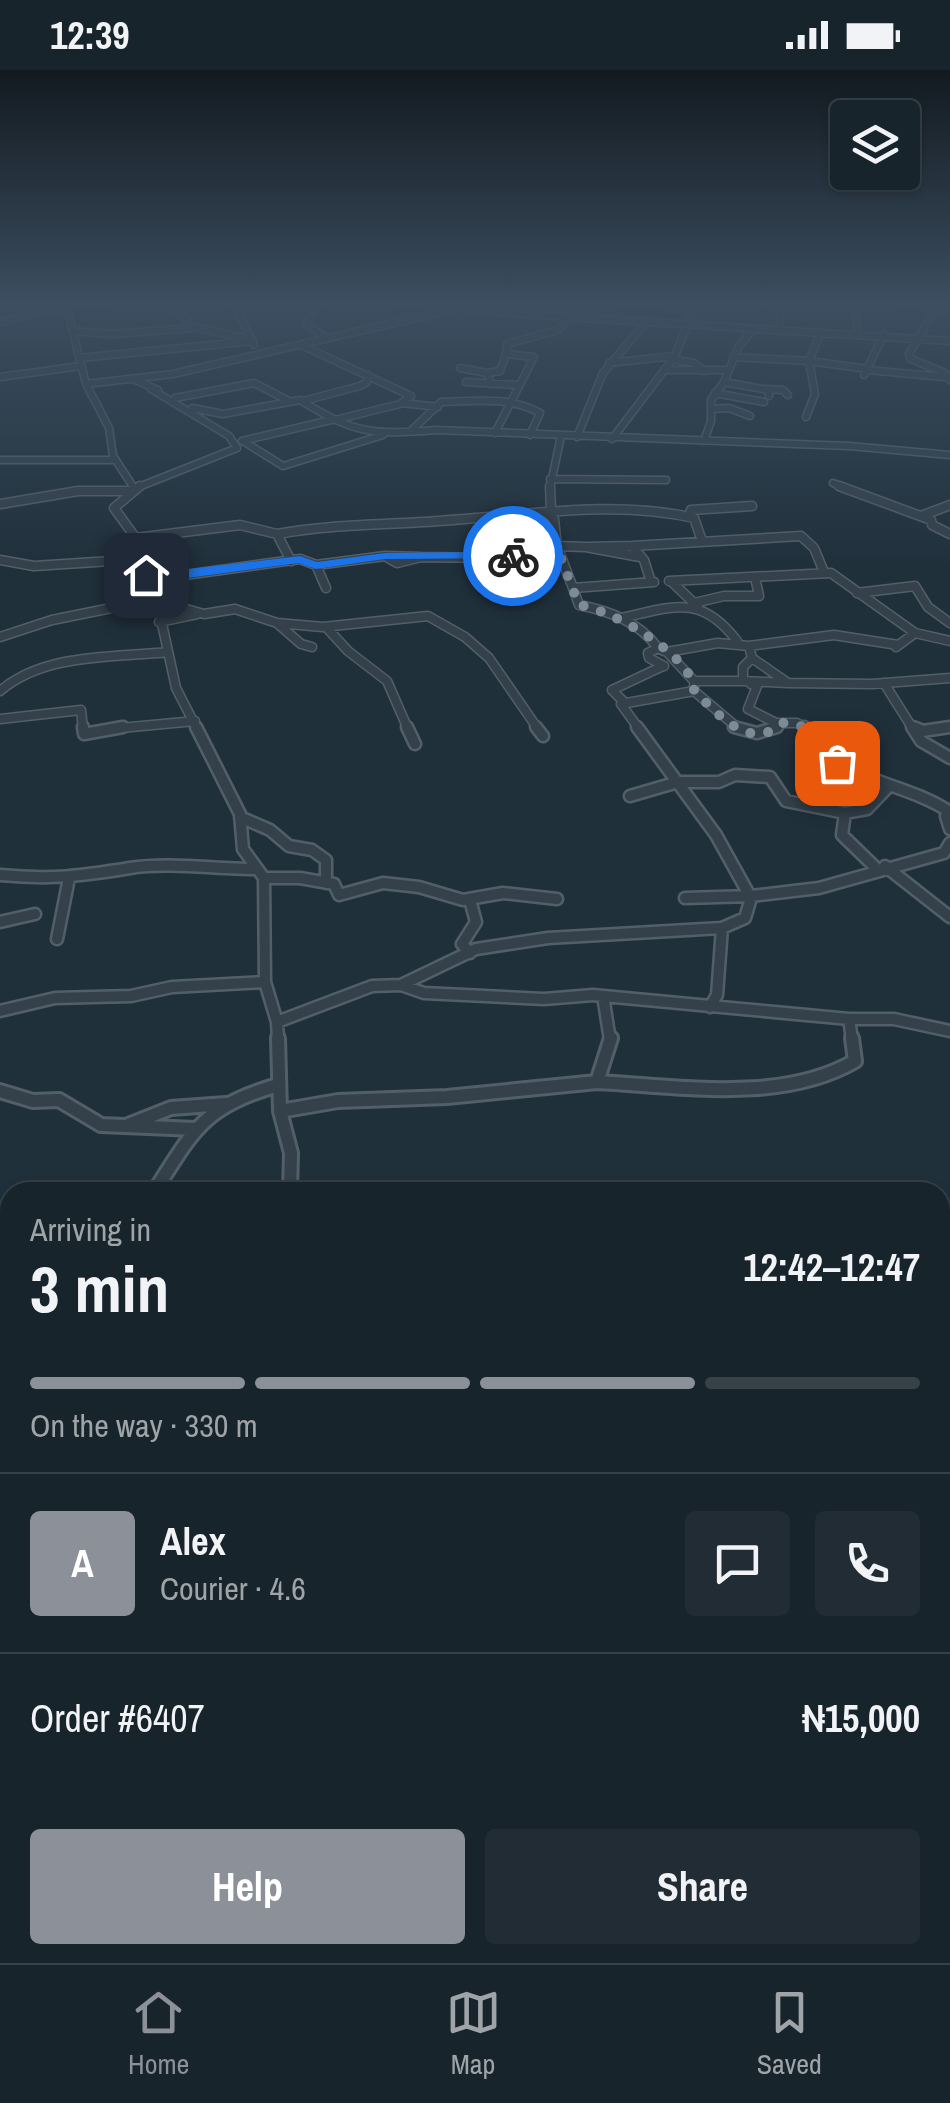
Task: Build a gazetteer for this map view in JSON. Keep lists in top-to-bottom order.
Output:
{
  "page": {
    "status": "12:39",
    "heading": ["3 min", "Arriving in", "12:42–12:47"],
    "panel": [
      "Alex",
      "Courier · 4.6",
      "Order #6407",
      "₦15,000"
    ],
    "bar": "On the way · 330 m",
    "round": "A",
    "buttons": ["Help", "Share"],
    "tabs": ["Home", "Map", "Saved"]
  }
}
